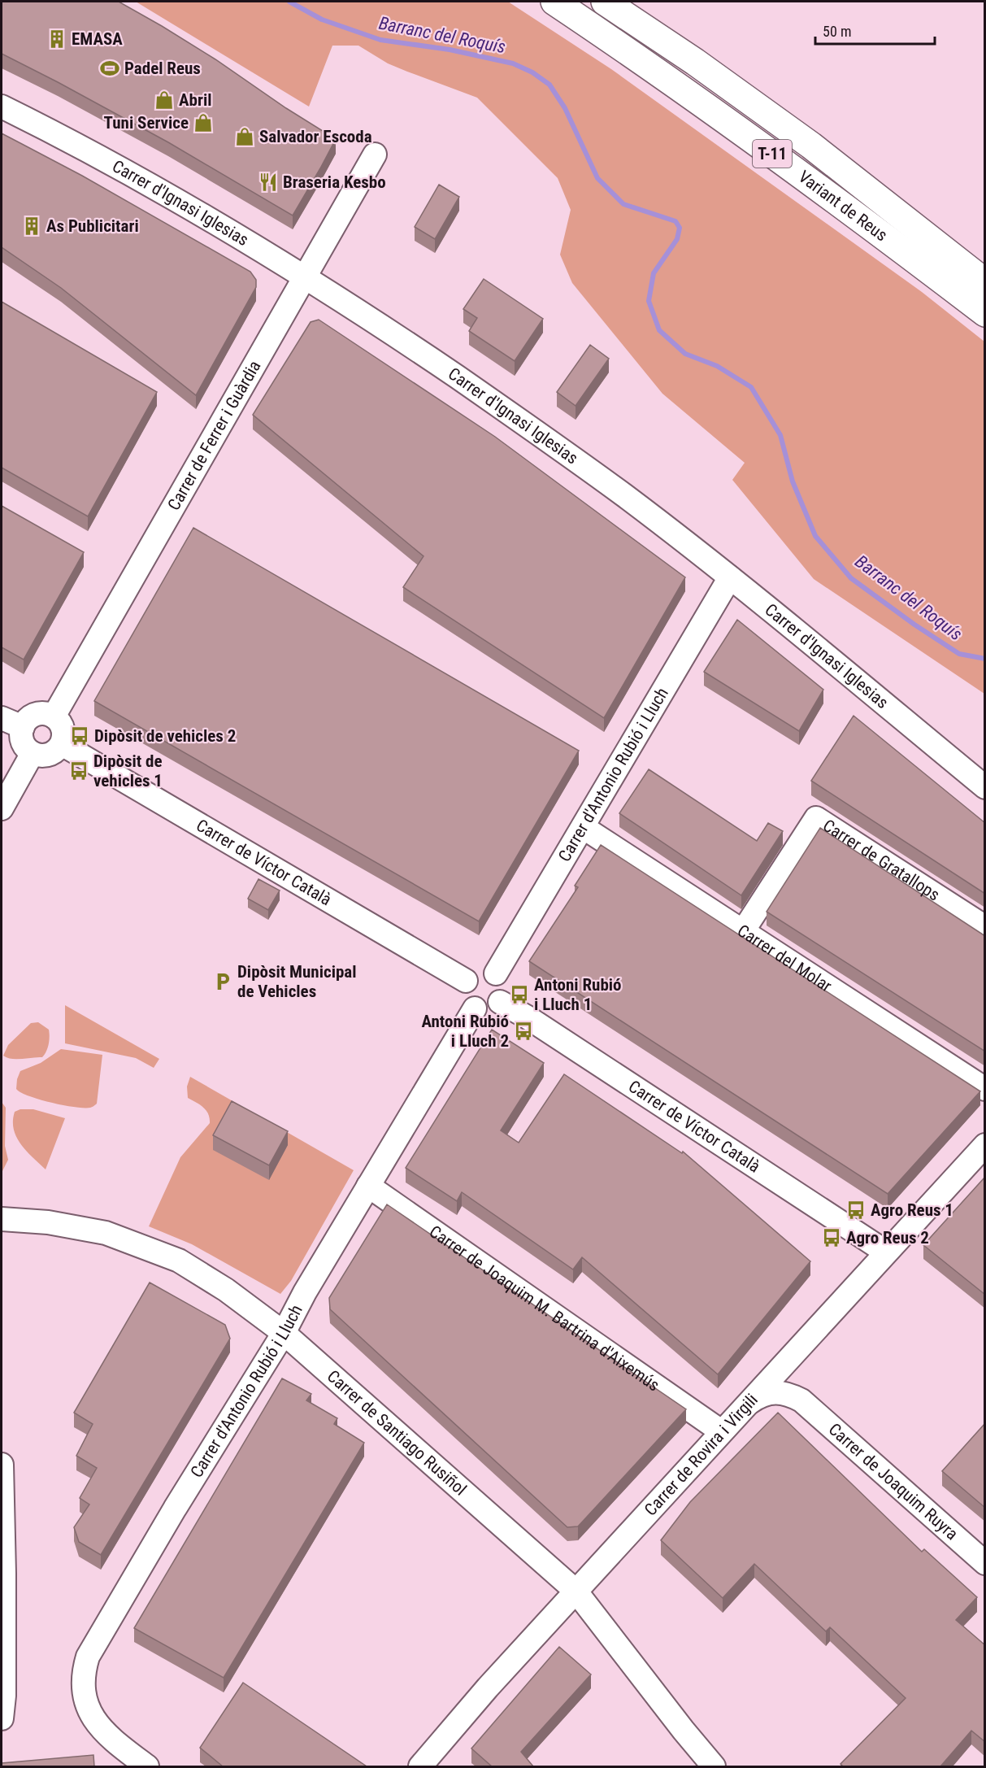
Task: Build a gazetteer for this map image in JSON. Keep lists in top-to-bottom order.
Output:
{
  "streets": {
    "highway": ["T-11", "Variant de Reus"],
    "street": [
      "Carrer d'Ignasi Iglesias",
      "Carrer de Ferrer i Guàrdia",
      "Carrer d'Antonio Rubió i Lluch",
      "Carrer de Gratallops",
      "Carrer de Víctor Català",
      "Carrer del Molar",
      "Carrer de Joaquim M. Bartrina d'Aixemús",
      "Carrer de Santiago Rusiñol",
      "Carrer de Rovira i Virgili",
      "Carrer de Joaquim Ruyra"
    ]
  },
  "crossings": [
    ["Carrer d'Ignasi Iglesias", "Carrer de Ferrer i Guàrdia"],
    ["Carrer d'Ignasi Iglesias", "Carrer d'Antonio Rubió i Lluch"],
    ["Carrer de Ferrer i Guàrdia", "Carrer de Víctor Català"],
    ["Carrer d'Antonio Rubió i Lluch", "Carrer de Víctor Català"],
    ["Carrer d'Antonio Rubió i Lluch", "Carrer del Molar"],
    ["Carrer d'Antonio Rubió i Lluch", "Carrer de Joaquim M. Bartrina d'Aixemús"],
    ["Carrer d'Antonio Rubió i Lluch", "Carrer de Santiago Rusiñol"],
    ["Carrer de Gratallops", "Carrer del Molar"],
    ["Carrer de Víctor Català", "Carrer de Rovira i Virgili"],
    ["Carrer de Joaquim M. Bartrina d'Aixemús", "Carrer de Rovira i Virgili"],
    ["Carrer de Santiago Rusiñol", "Carrer de Rovira i Virgili"],
    ["Carrer de Rovira i Virgili", "Carrer de Joaquim Ruyra"]
  ],
  "water": ["Barranc del Roquís"],
  "places": {
    "building": ["EMASA", "As Publicitari"],
    "sports": ["Padel Reus"],
    "shop": ["Abril", "Tuni Service", "Salvador Escoda"],
    "restaurant": ["Braseria Kesbo"],
    "bus stop": [
      "Dipòsit de vehicles 2",
      "Dipòsit de vehicles 1",
      "Antoni Rubió i Lluch 1",
      "Antoni Rubió i Lluch 2",
      "Agro Reus 1",
      "Agro Reus 2"
    ],
    "parking": ["Dipòsit Municipal de Vehicles"]
  },
  "scale_bar": "50 m"
}
